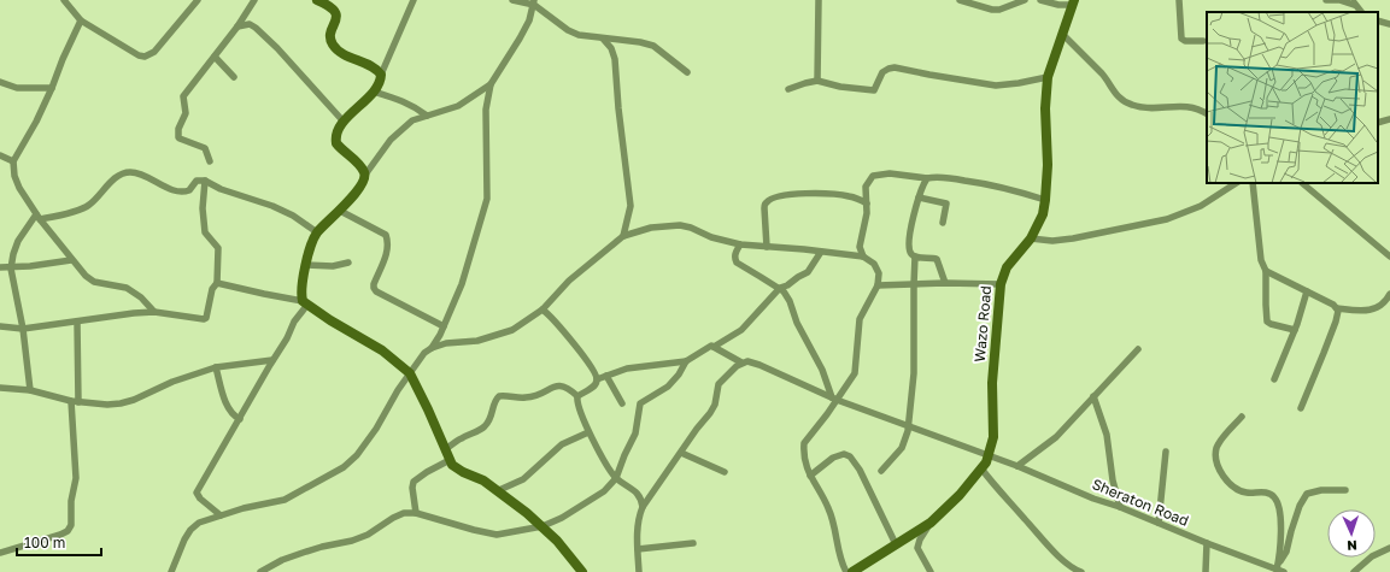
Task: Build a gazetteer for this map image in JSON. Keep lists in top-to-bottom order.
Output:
{
  "streets": {
    "street": ["Wazo Road", "Sheraton Road"]
  },
  "crossings": [
    ["Wazo Road", "Sheraton Road"]
  ],
  "scale_bar": "100 m",
  "north": "bottom"
}
